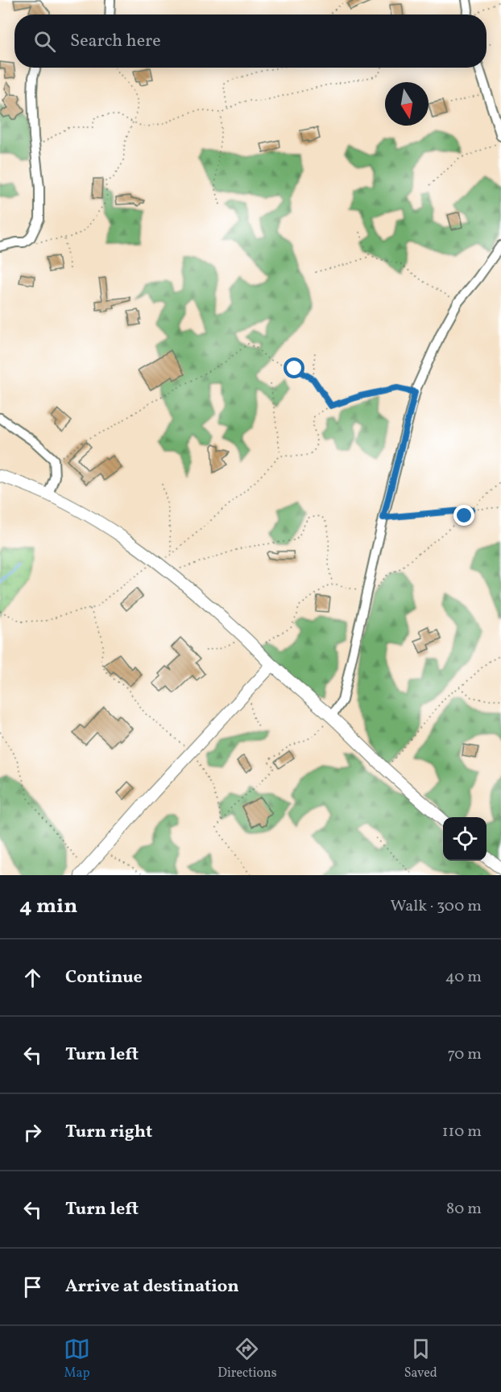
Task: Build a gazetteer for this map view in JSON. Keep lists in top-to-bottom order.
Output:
{
  "north": "bottom",
  "page": {
    "search": "Search here",
    "heading": ["4 min", "Walk · 300 m"],
    "list": [
      ["Continue", "40 m"],
      ["Turn left", "70 m"],
      ["Turn right", "110 m"],
      ["Turn left", "80 m"],
      "Arrive at destination"
    ],
    "nav": ["Map", "Directions", "Saved"]
  }
}
